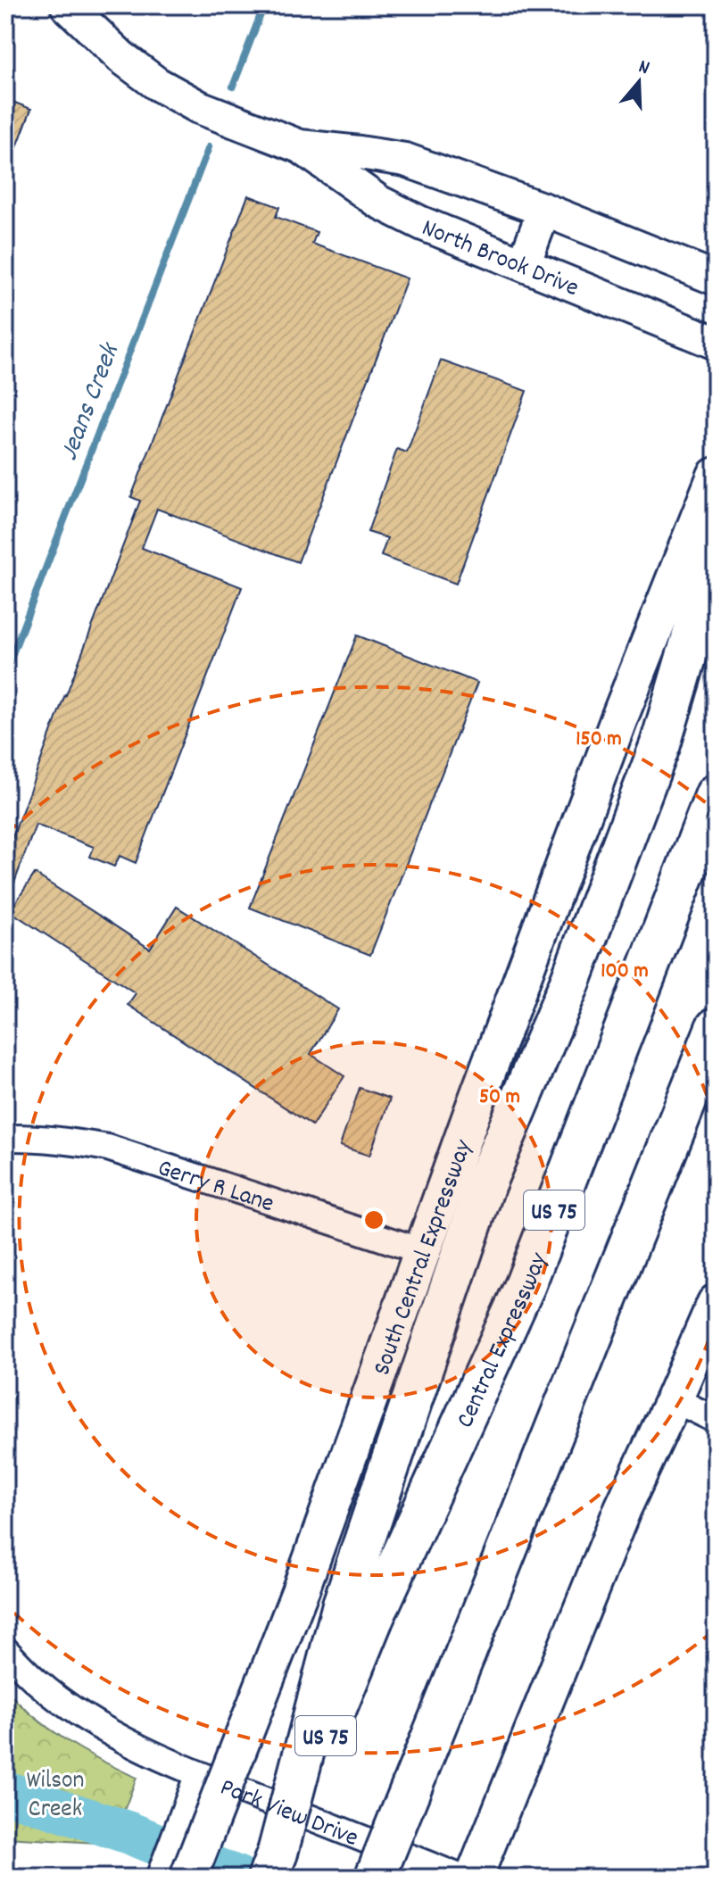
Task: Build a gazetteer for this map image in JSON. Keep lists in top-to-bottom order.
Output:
{
  "streets": {
    "highway": ["US 75", "Central Expressway"],
    "main road": ["South Central Expressway"],
    "street": ["North Brook Drive", "Gerry R Lane", "Park View Drive"]
  },
  "crossings": [
    ["Gerry R Lane", "South Central Expressway"]
  ],
  "water": ["Jeans Creek"],
  "parks": ["Wilson Creek"],
  "north": "top",
  "rings": ["150 m", "100 m", "50 m"]
}
